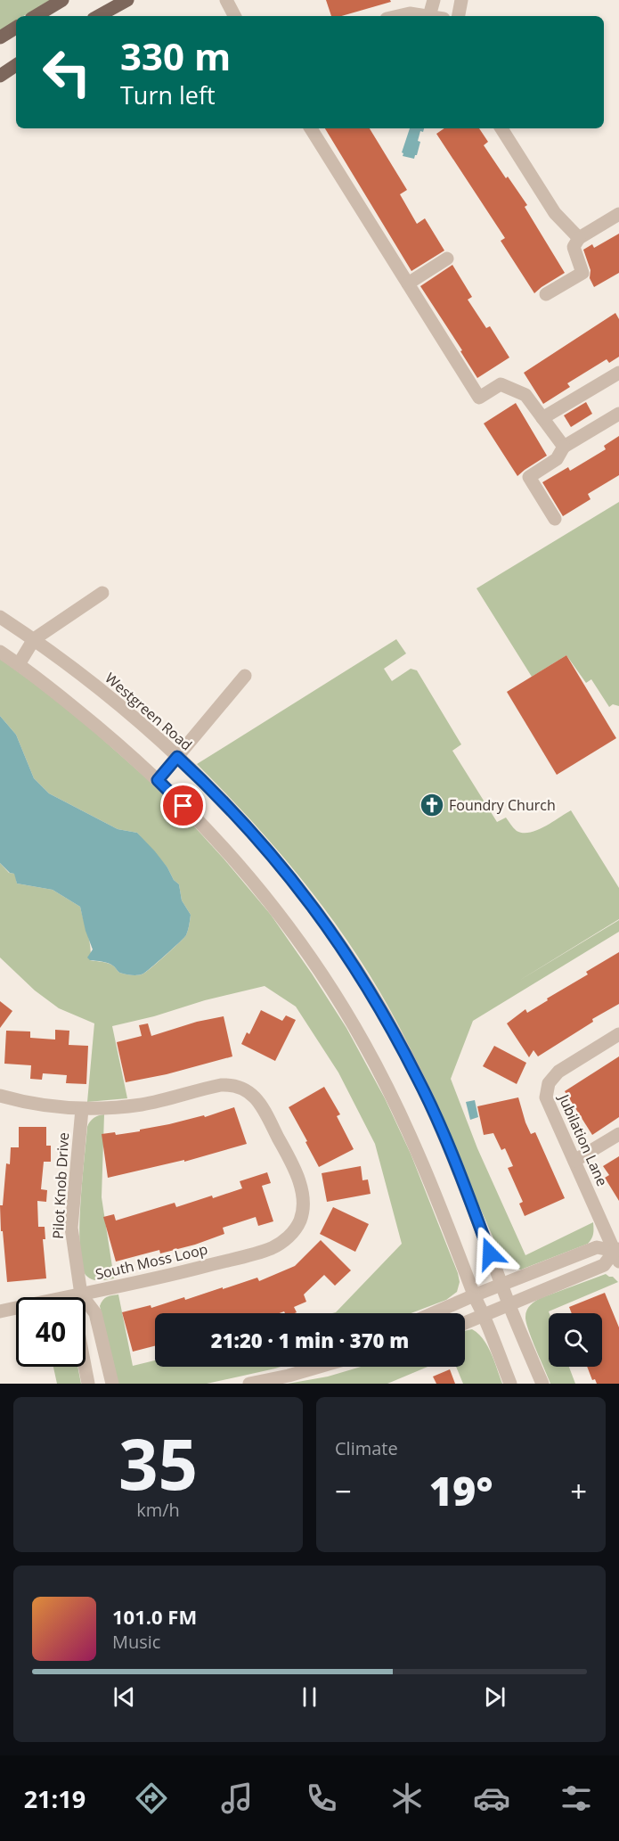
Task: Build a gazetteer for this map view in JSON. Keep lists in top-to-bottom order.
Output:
{
  "streets": {
    "street": [
      "Westgreen Road",
      "Jubilation Lane",
      "Pilot Knob Drive",
      "South Moss Loop"
    ]
  },
  "crossings": [
    ["Pilot Knob Drive", "South Moss Loop"]
  ],
  "places": {
    "church": ["Foundry Church"]
  },
  "page": {
    "turn": ["330 m", "Turn left"],
    "limit": "40",
    "trip": "21:20 · 1 min · 370 m",
    "tile": [
      ["35", "km/h"],
      "Climate"
    ],
    "heat": ["−", "19°", "+"],
    "song": ["101.0 FM", "Music"],
    "tabs": "21:19"
  }
}
